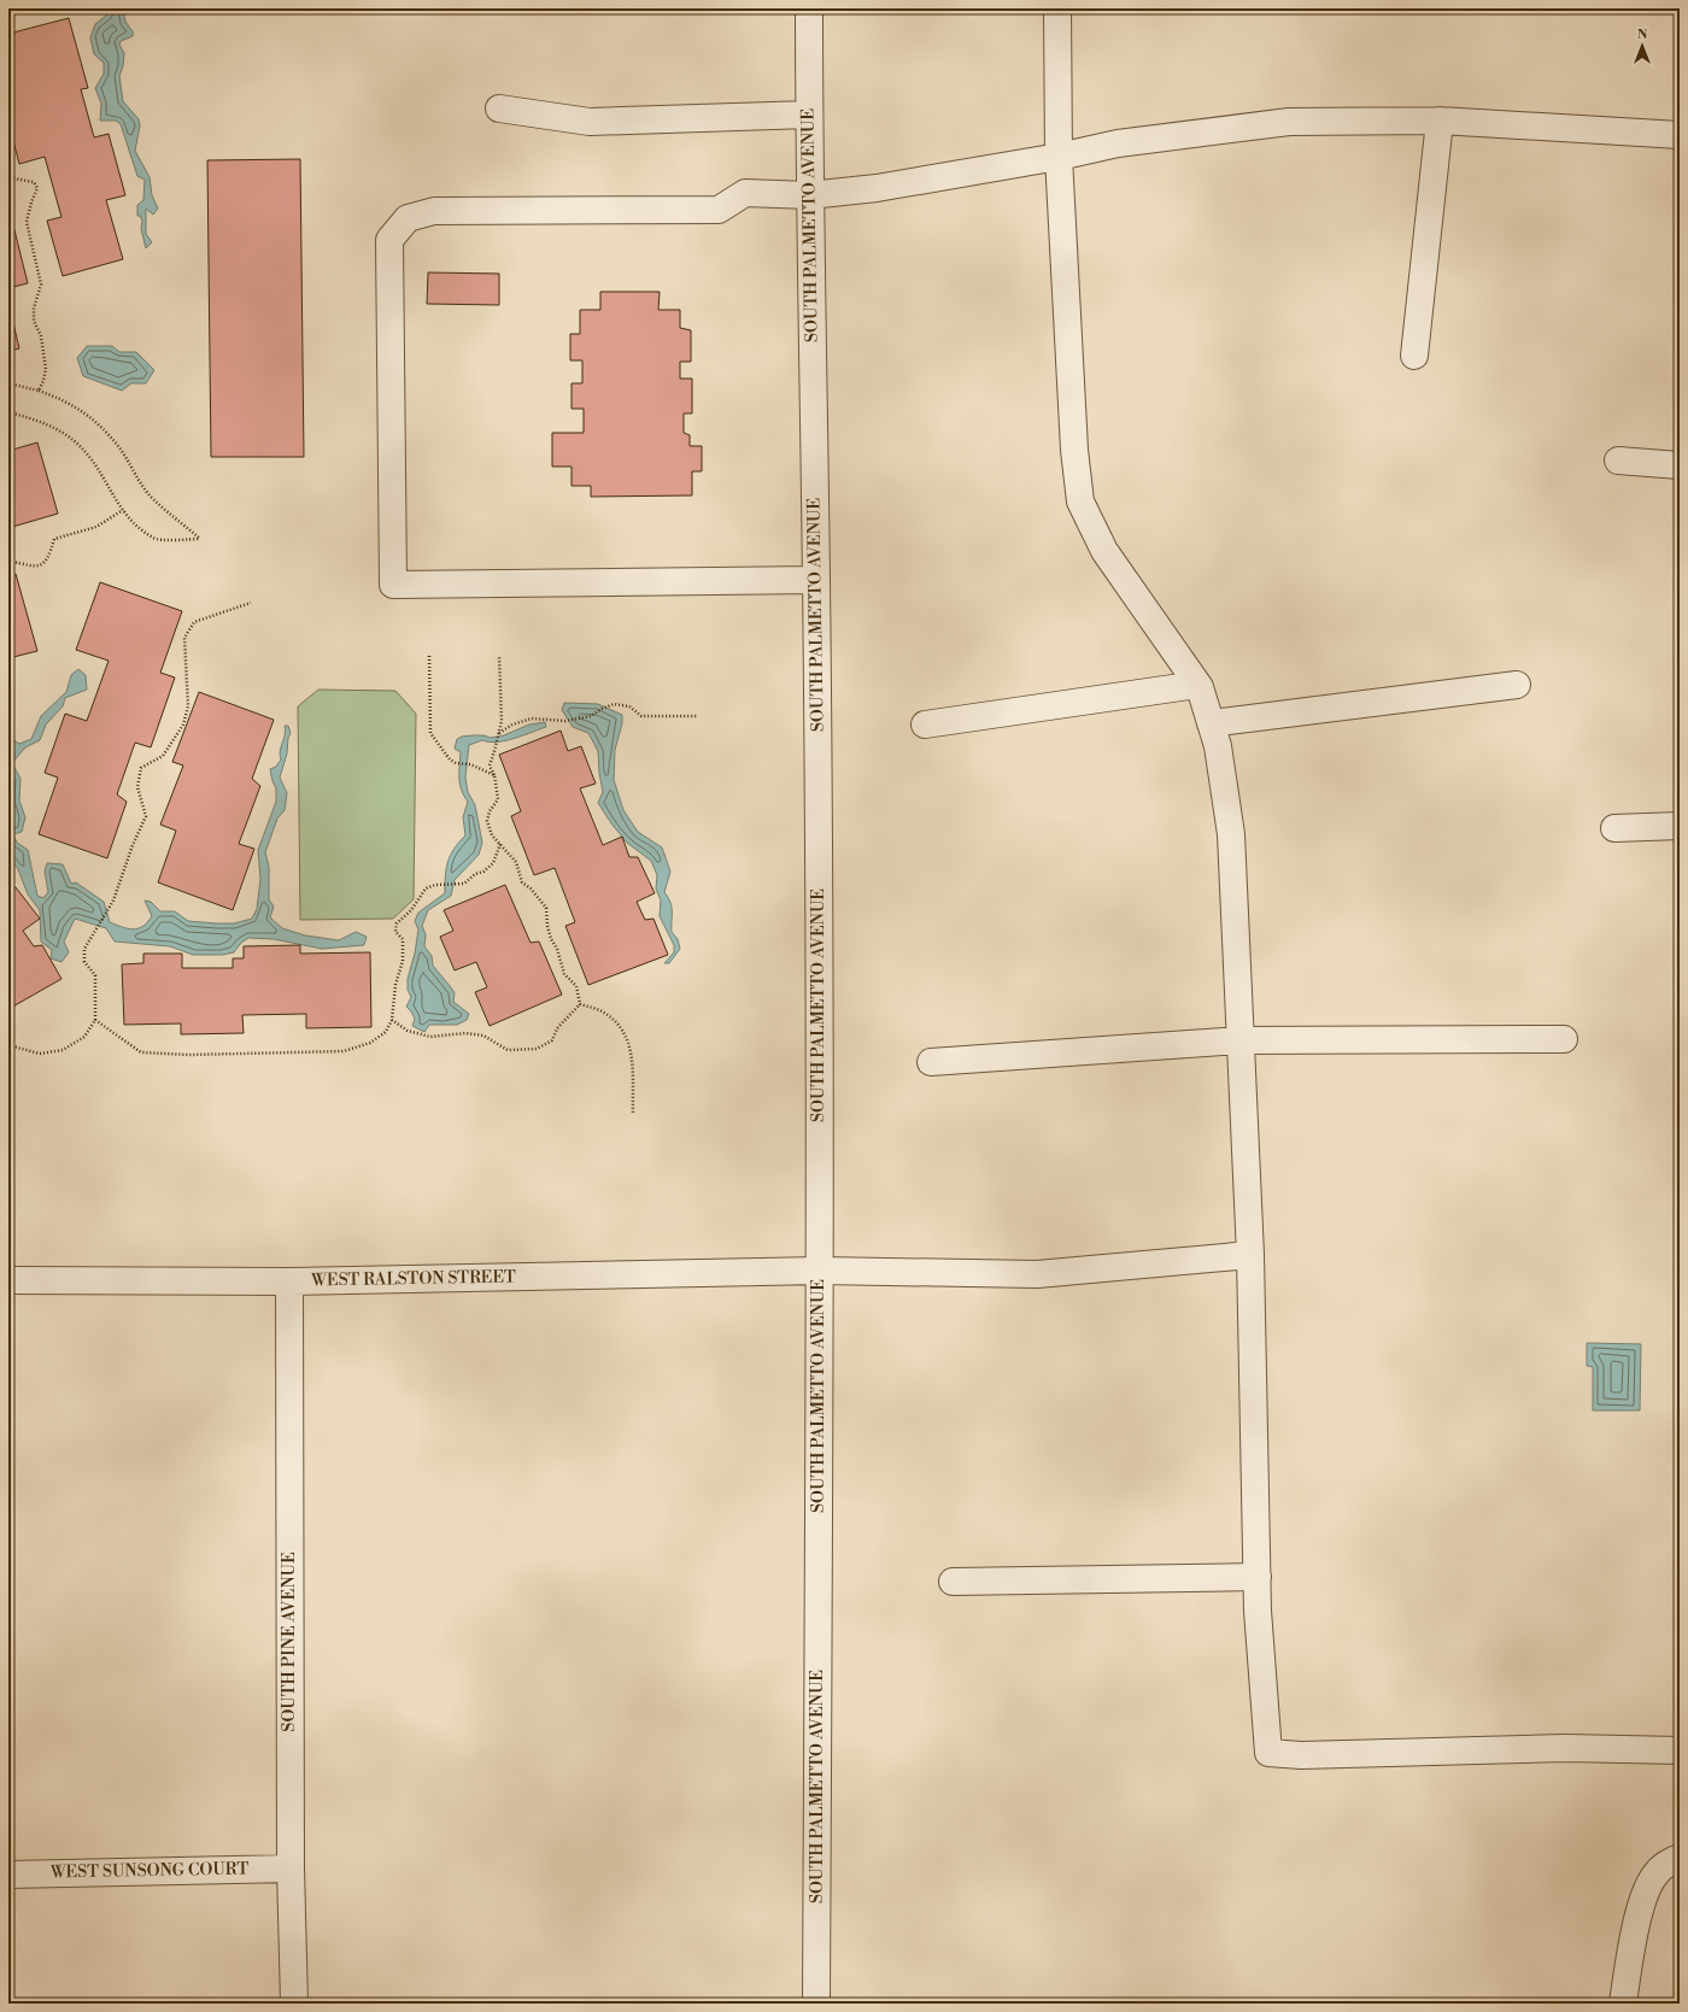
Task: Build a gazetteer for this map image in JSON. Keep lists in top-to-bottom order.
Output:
{
  "streets": {
    "street": [
      "SOUTH PALMETTO AVENUE",
      "WEST RALSTON STREET",
      "SOUTH PINE AVENUE",
      "WEST SUNSONG COURT"
    ]
  },
  "crossings": [
    ["SOUTH PALMETTO AVENUE", "WEST RALSTON STREET"],
    ["WEST RALSTON STREET", "SOUTH PINE AVENUE"],
    ["SOUTH PINE AVENUE", "WEST SUNSONG COURT"]
  ],
  "north": "top"
}
